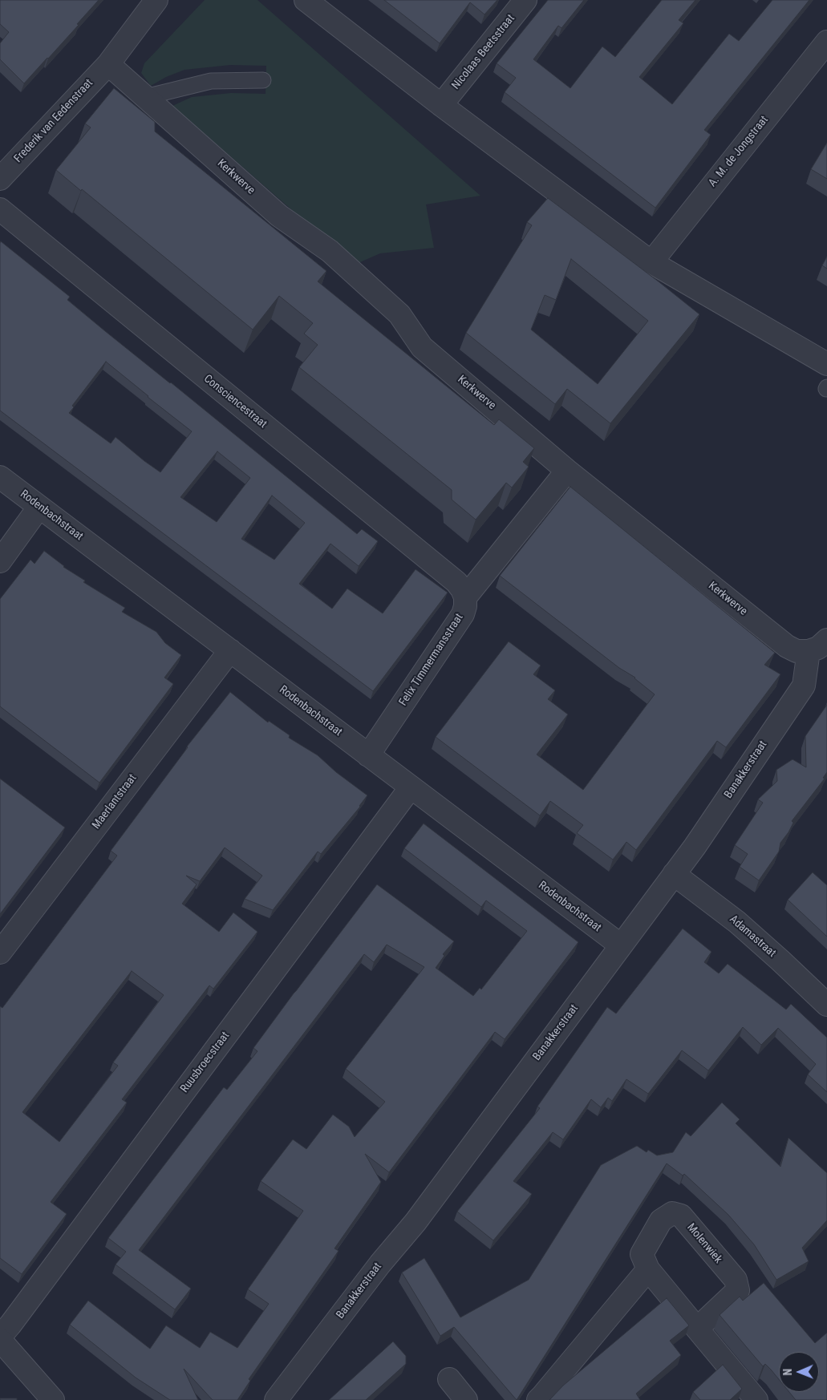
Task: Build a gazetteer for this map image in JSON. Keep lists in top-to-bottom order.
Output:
{
  "streets": {
    "street": [
      "Nicolaas Beetsstraat",
      "Frederik van Eedenstraat",
      "A. M. de Jongstraat",
      "Kerkwerve",
      "Consciencestraat",
      "Rodenbachstraat",
      "Felix Timmermansstraat",
      "Banakkerstraat",
      "Maerlantstraat",
      "Adamastraat",
      "Ruusbroecstraat",
      "Molenwiek"
    ]
  },
  "crossings": [
    ["Frederik van Eedenstraat", "Kerkwerve"],
    ["Kerkwerve", "Felix Timmermansstraat"],
    ["Kerkwerve", "Banakkerstraat"],
    ["Consciencestraat", "Felix Timmermansstraat"],
    ["Rodenbachstraat", "Felix Timmermansstraat"],
    ["Rodenbachstraat", "Banakkerstraat"],
    ["Rodenbachstraat", "Maerlantstraat"],
    ["Rodenbachstraat", "Ruusbroecstraat"],
    ["Banakkerstraat", "Adamastraat"]
  ],
  "north": "left"
}
